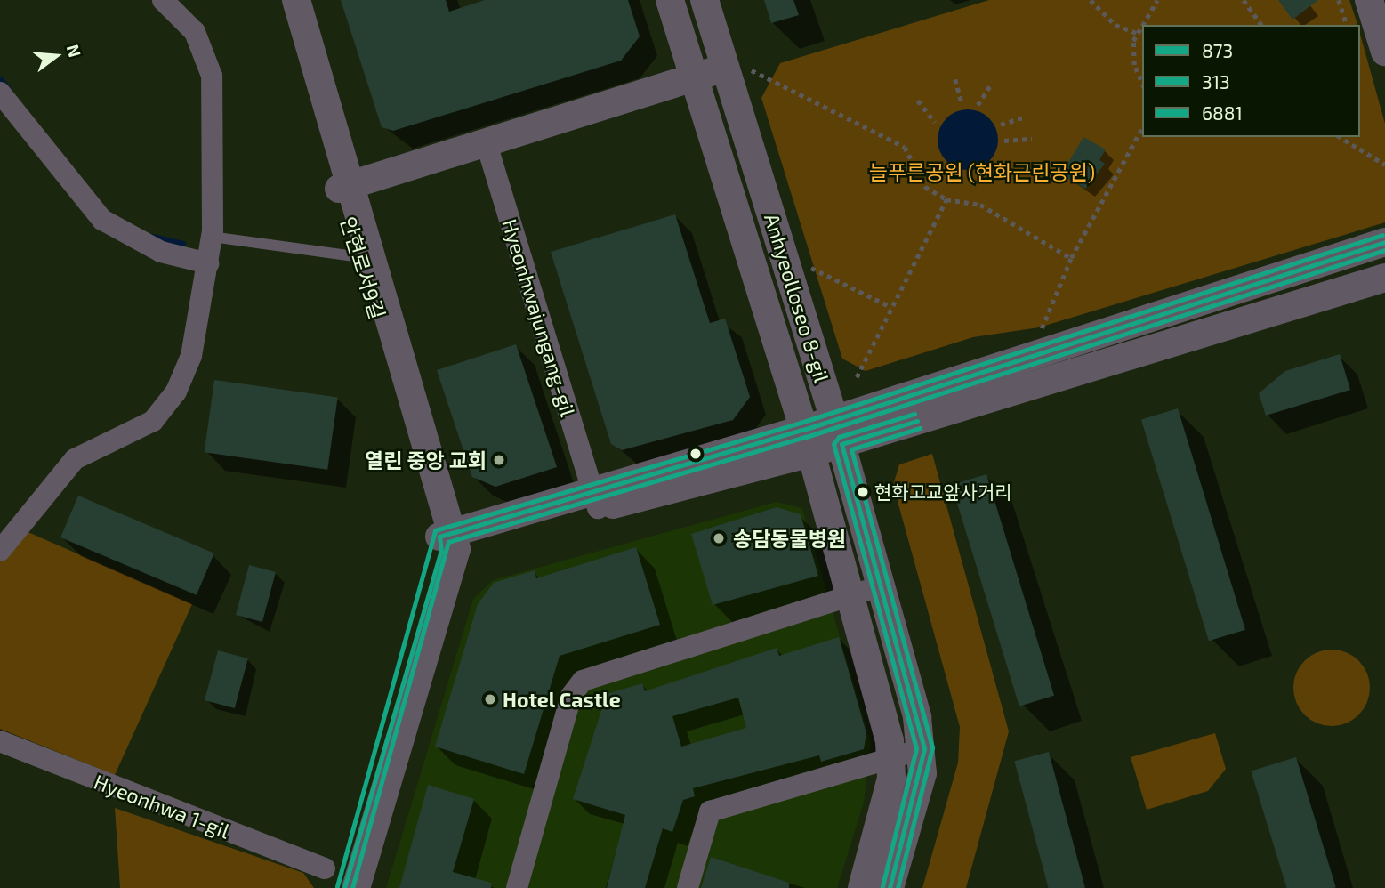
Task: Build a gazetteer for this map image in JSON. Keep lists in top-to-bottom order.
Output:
{
  "streets": {
    "street": [
      "안현로서9길",
      "Anhyeolloseo 8-gil",
      "Hyeonhwajungang-gil",
      "Hyeonhwa 1-gil"
    ]
  },
  "parks": ["늘푸른공원 (현화근린공원)"],
  "places": [
    "열린 중앙 교회",
    "현화고교앞사거리",
    "송담동물병원",
    "Hotel Castle"
  ],
  "lines": ["transit line 6881", "transit line 873", "transit line 313"],
  "legend": ["873", "313", "6881"],
  "north": "right"
}
